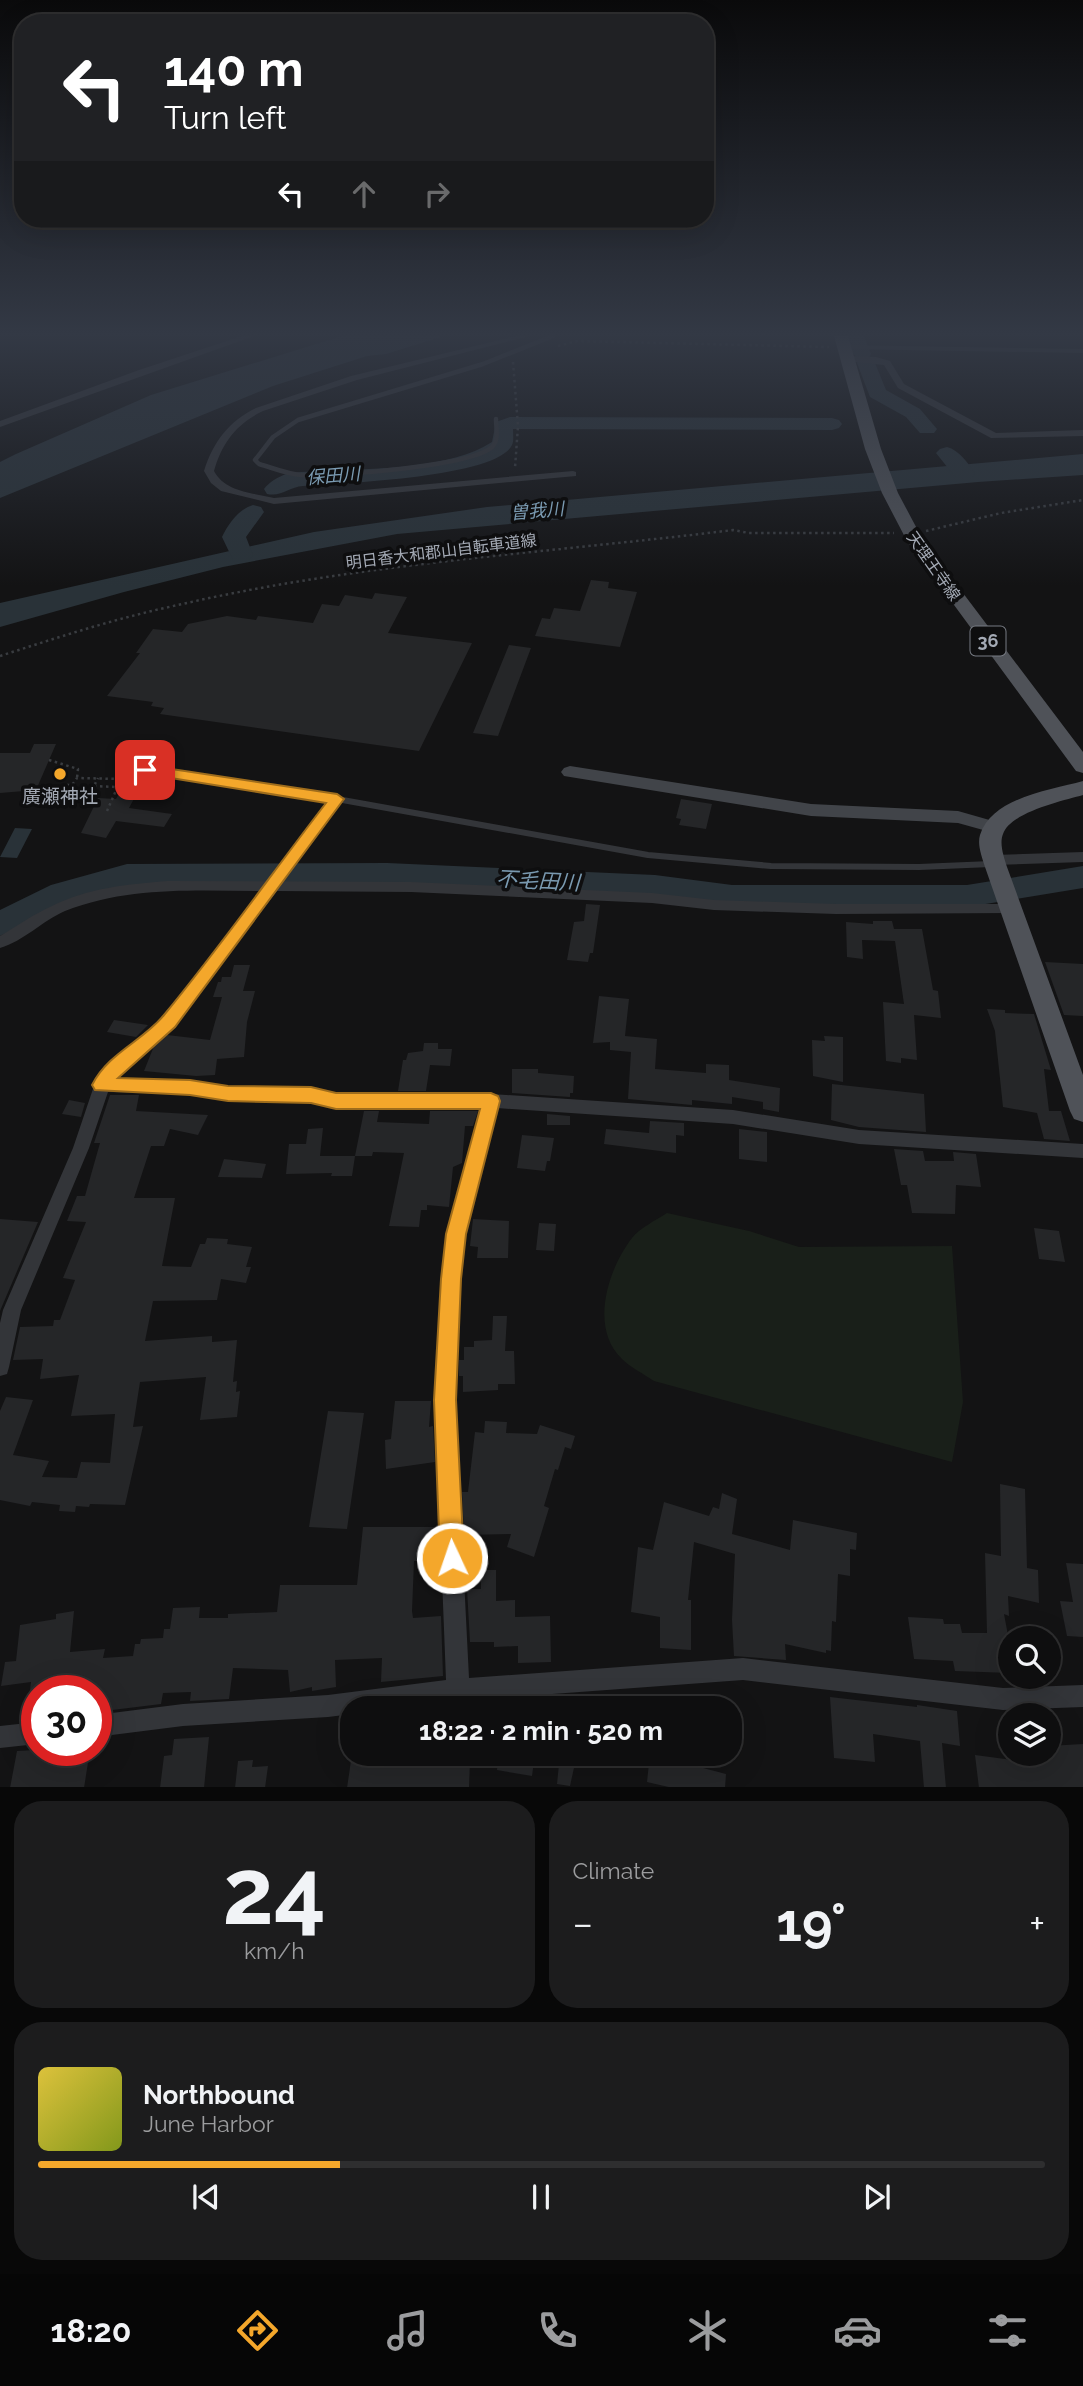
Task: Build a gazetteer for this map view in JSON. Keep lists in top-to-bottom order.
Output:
{
  "streets": {
    "main road": ["天理王寺線", "36"],
    "path": ["明日香大和郡山自転車道線"]
  },
  "water": ["保田川", "曽我川", "不毛田川"],
  "places": ["廣瀬神社"],
  "page": {
    "turn": ["140 m", "Turn left"],
    "limit": "30",
    "trip": "18:22 · 2 min · 520 m",
    "tile": [
      ["24", "km/h"],
      "Climate"
    ],
    "heat": ["−", "19°", "+"],
    "song": ["Northbound", "June Harbor"],
    "tabs": "18:20"
  }
}
